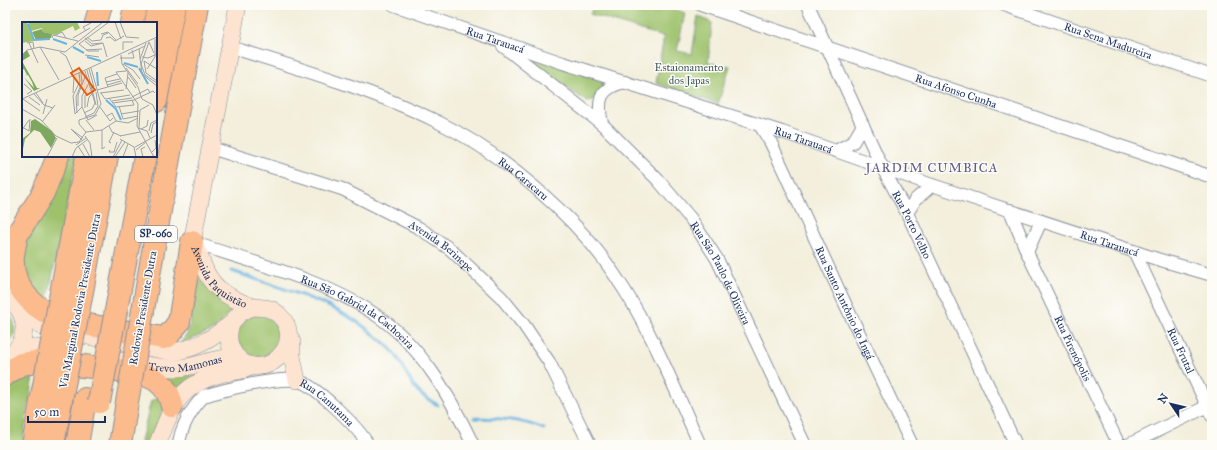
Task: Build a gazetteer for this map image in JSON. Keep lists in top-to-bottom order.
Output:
{
  "streets": {
    "highway": ["SP-060", "Via Marginal Rodovia Presidente Dutra", "Rodovia Presidente Dutra"],
    "main road": ["Avenida Paquistão", "Trevo Mamonas"],
    "street": [
      "Rua Tarauacá",
      "Rua Sena Madureira",
      "Rua Afonso Cunha",
      "Rua Caracaru",
      "Rua Porto Velho",
      "Avenida Berinepe",
      "Rua São Paulo de Oliveira",
      "Rua Santo Antônio do Ingá",
      "Rua São Gabriel da Cachoeira",
      "Rua Pirenópolis",
      "Rua Frutal",
      "Rua Canutama"
    ]
  },
  "crossings": [
    ["Rua Tarauacá", "Rua Porto Velho"],
    ["Rua Tarauacá", "Rua São Paulo de Oliveira"],
    ["Rua Tarauacá", "Rua Santo Antônio do Ingá"],
    ["Rua Tarauacá", "Rua Pirenópolis"],
    ["Rua Tarauacá", "Rua Frutal"],
    ["Rua Afonso Cunha", "Rua Porto Velho"],
    ["Rua Caracaru", "Avenida Paquistão"],
    ["Avenida Berinepe", "Avenida Paquistão"],
    ["Avenida Paquistão", "Rua São Gabriel da Cachoeira"],
    ["Avenida Paquistão", "Trevo Mamonas"],
    ["Avenida Paquistão", "Rua Canutama"]
  ],
  "districts": ["JARDIM CUMBICA"],
  "parks": ["Estaionamento dos Japas"],
  "scale_bar": "50 m",
  "north": "top left"
}
